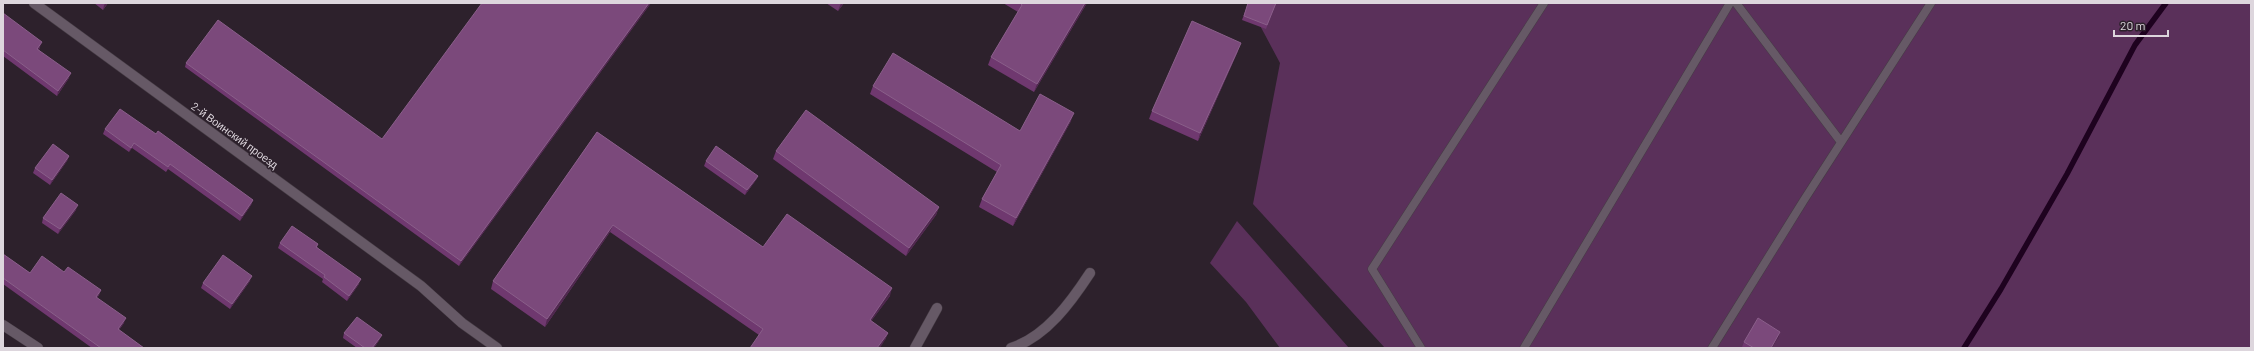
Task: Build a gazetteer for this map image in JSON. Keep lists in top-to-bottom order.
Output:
{
  "streets": {
    "street": ["2-й Воинский проезд"]
  },
  "scale_bar": "20 m"
}
